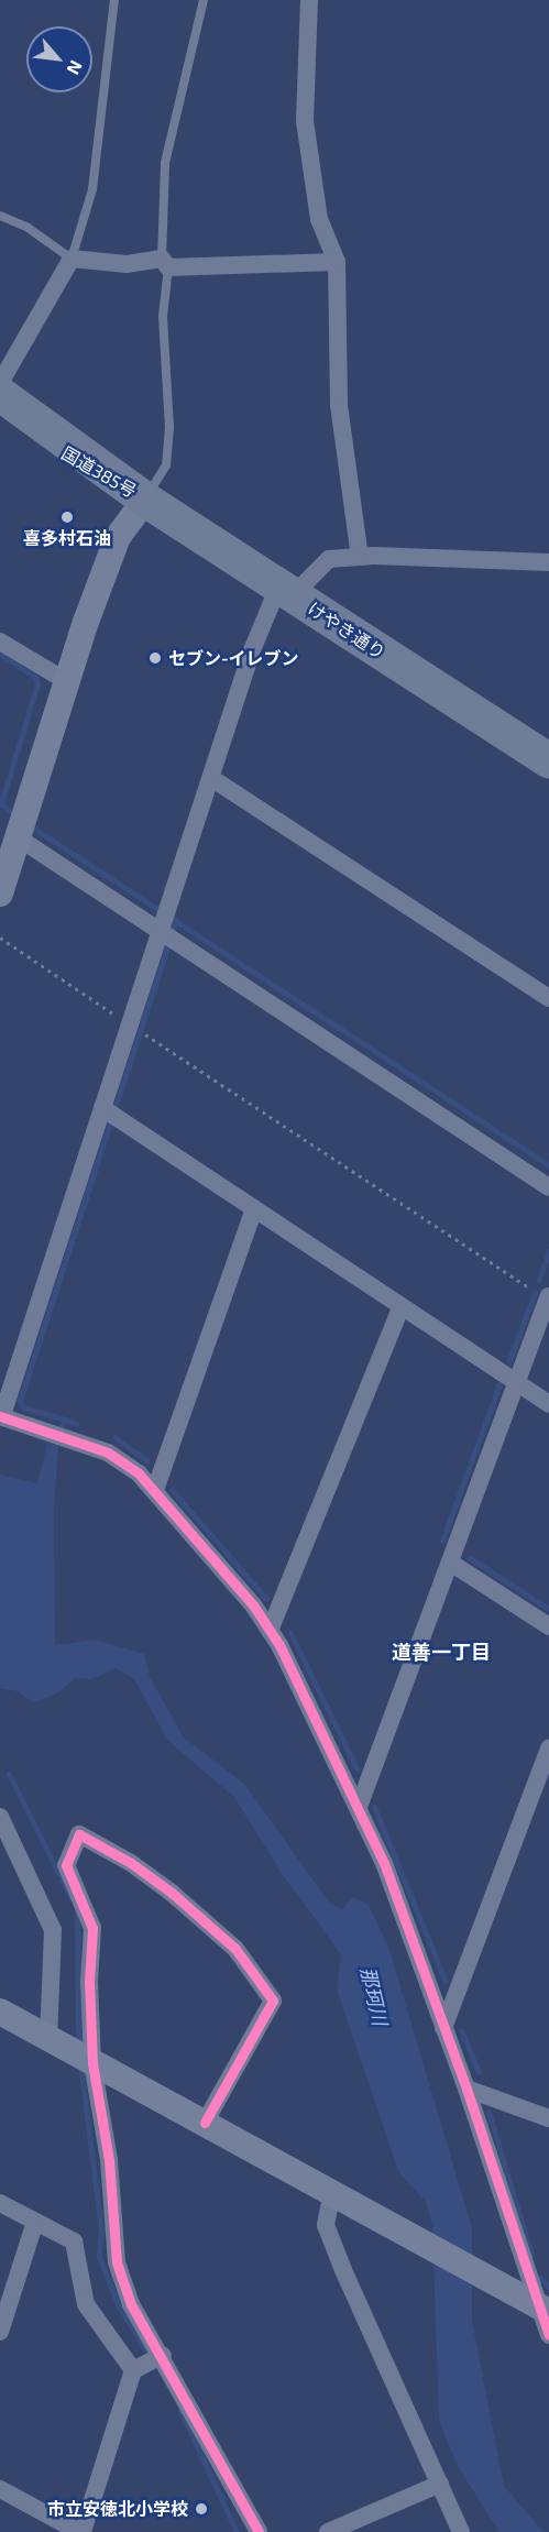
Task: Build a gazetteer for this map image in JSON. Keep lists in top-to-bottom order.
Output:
{
  "streets": {
    "highway": ["国道385号", "けやき通り"]
  },
  "crossings": [
    ["国道385号", "けやき通り"]
  ],
  "districts": ["道善一丁目"],
  "water": ["那珂川"],
  "places": ["喜多村石油", "セブン-イレブン", "市立安徳北小学校"],
  "north": "bottom right"
}
